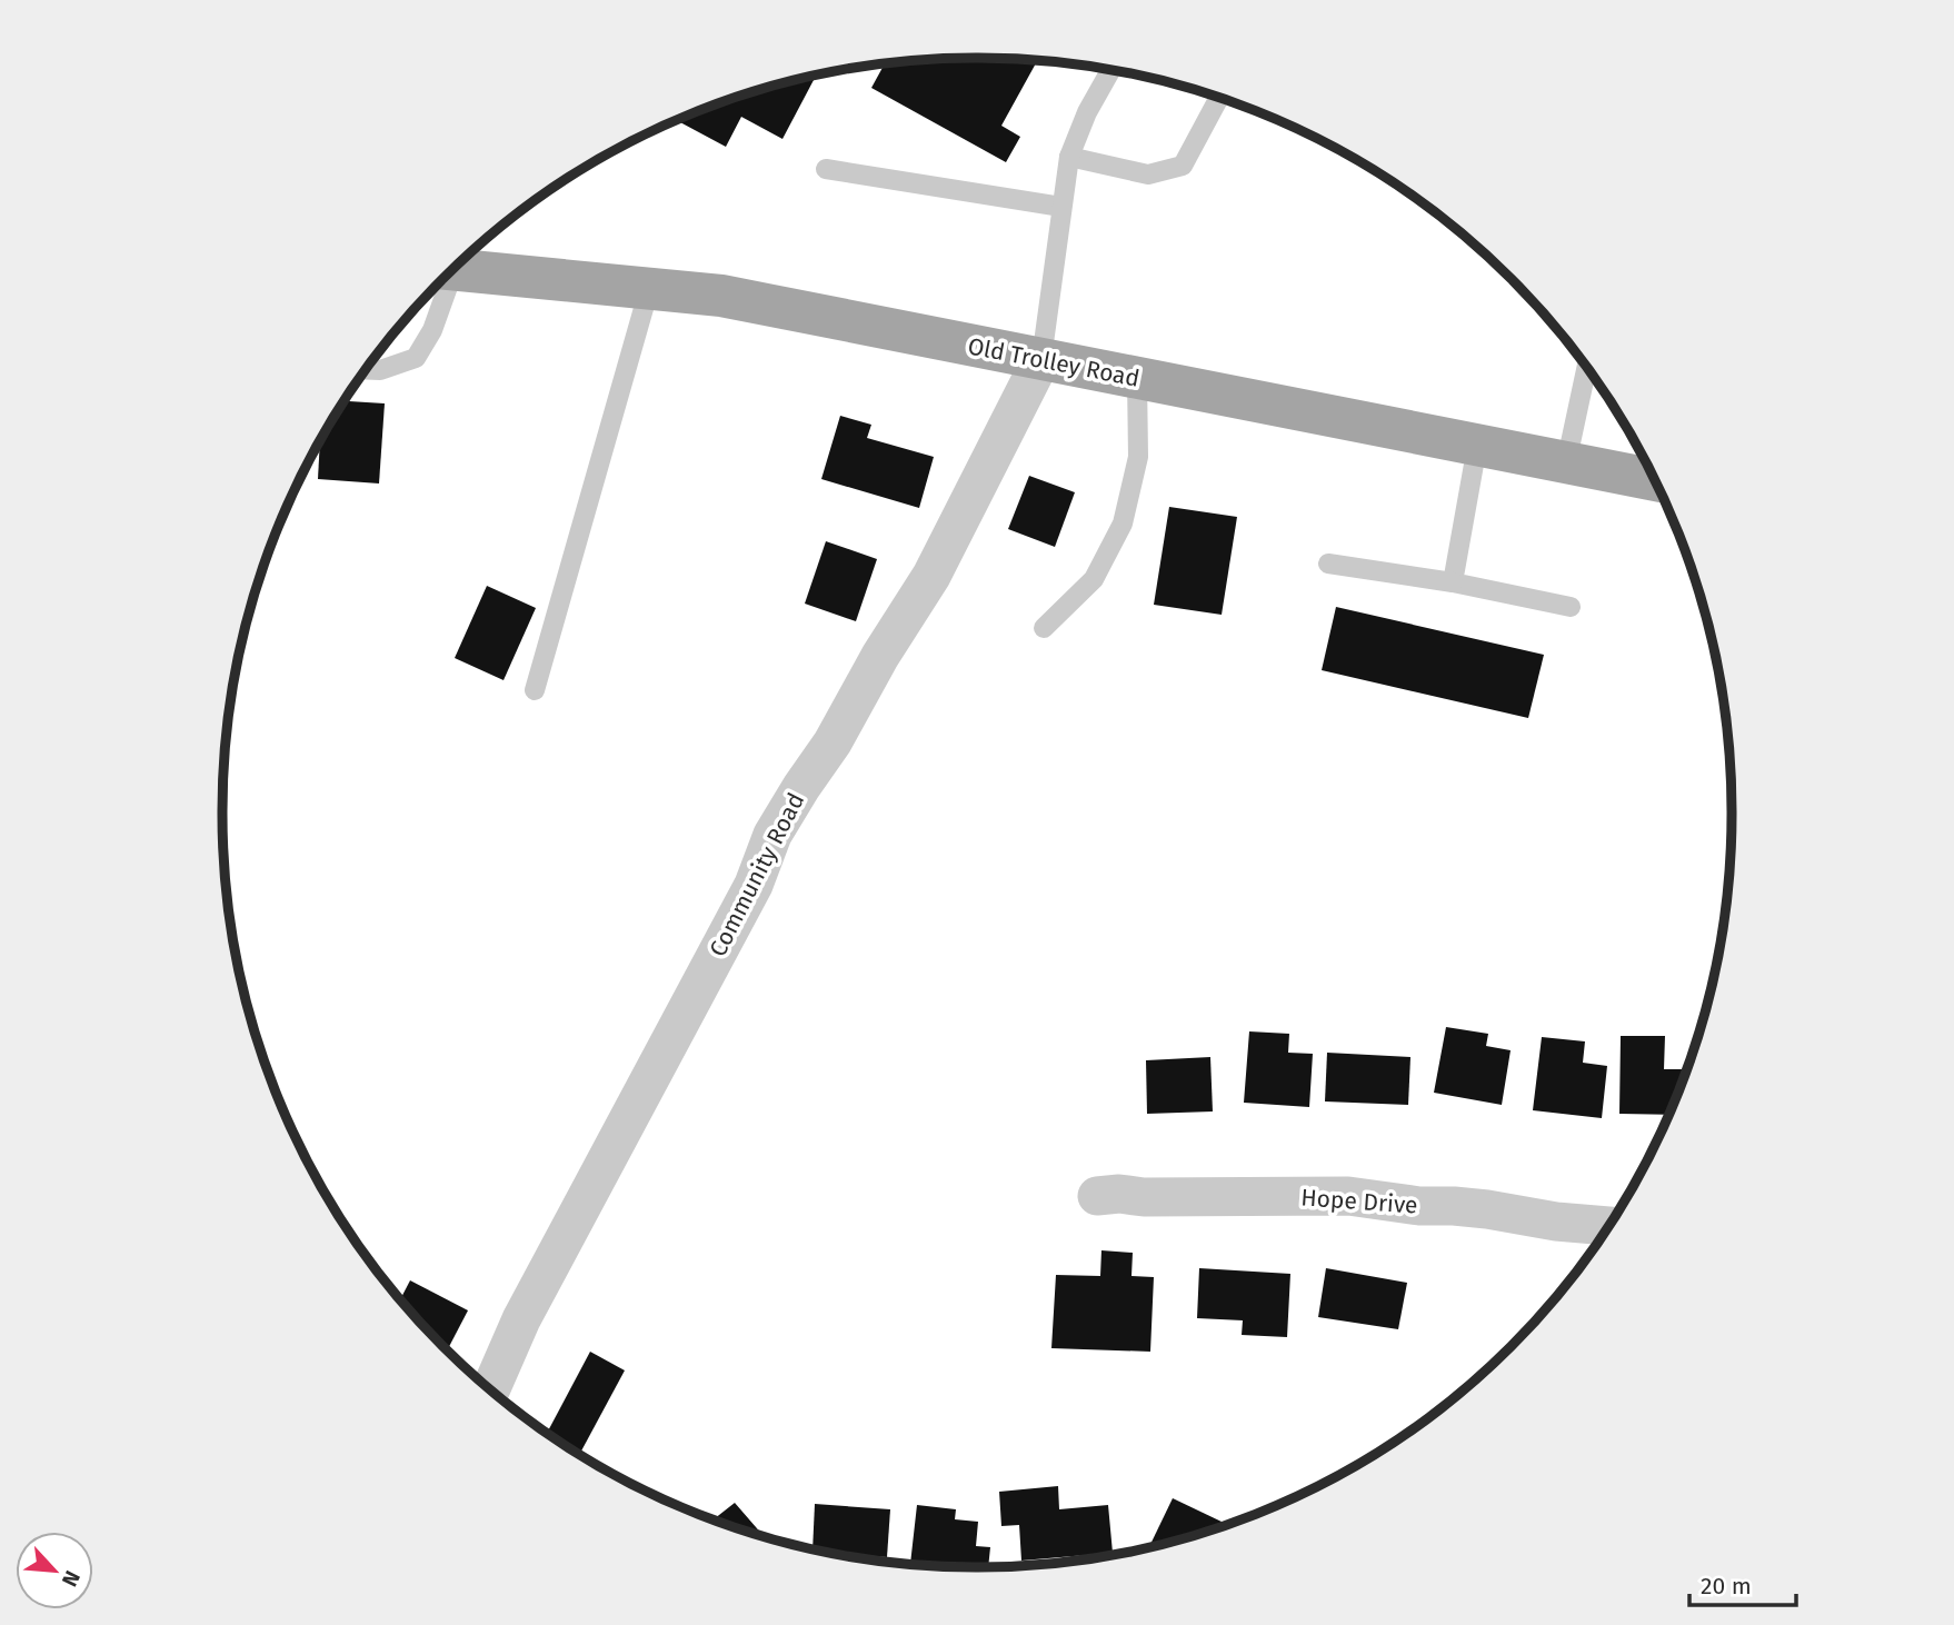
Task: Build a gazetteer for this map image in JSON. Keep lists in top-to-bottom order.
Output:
{
  "streets": {
    "main road": ["Old Trolley Road"],
    "street": ["Community Road", "Hope Drive"]
  },
  "crossings": [
    ["Old Trolley Road", "Community Road"]
  ],
  "scale_bar": "20 m",
  "north": "bottom right"
}
